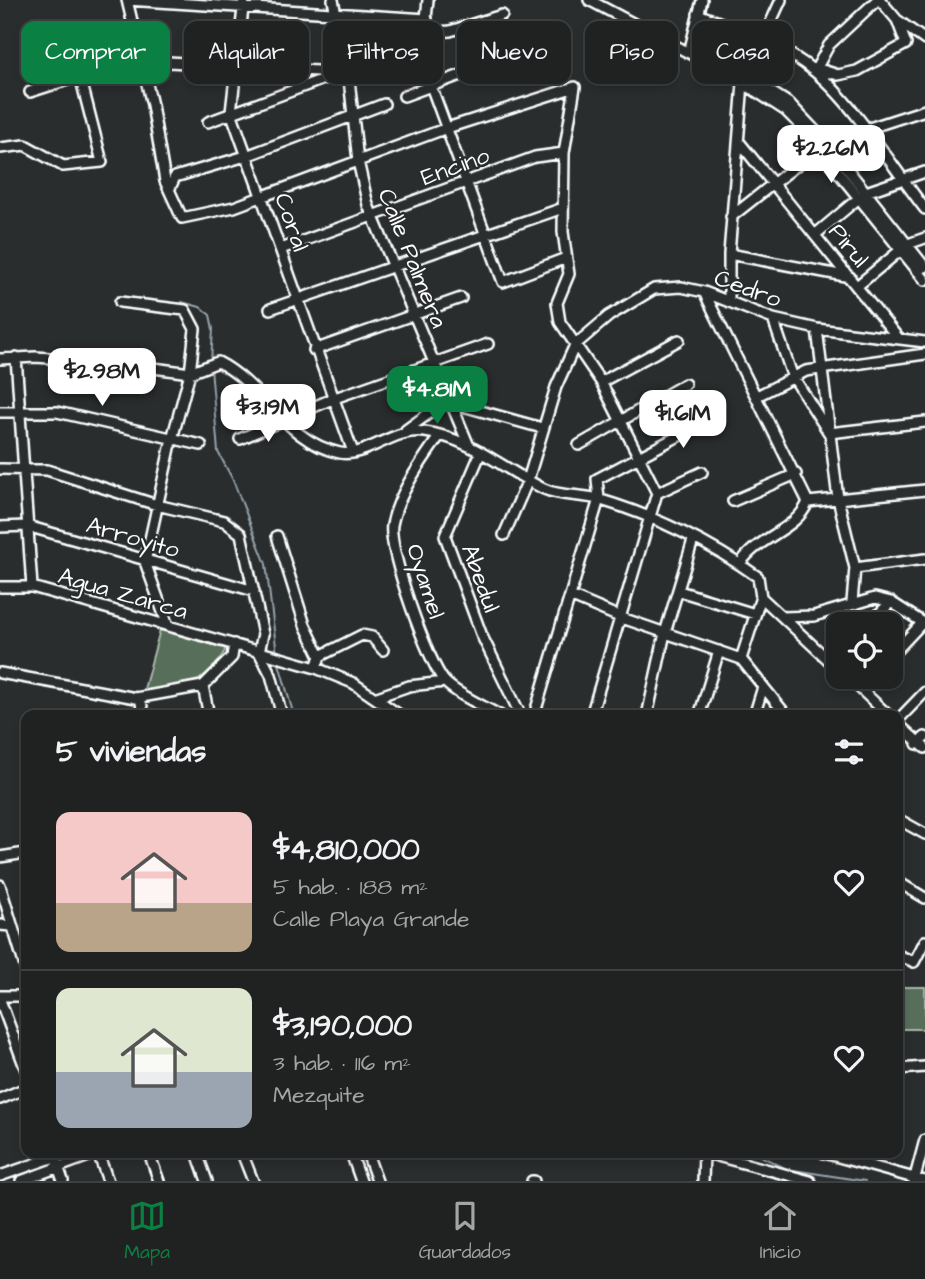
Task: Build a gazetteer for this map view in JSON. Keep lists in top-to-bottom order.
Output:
{
  "streets": {
    "street": [
      "Encino",
      "Coral",
      "Pirul",
      "Calle Palmera",
      "Cedro",
      "Arroyito",
      "Abedul",
      "Oyamel",
      "Agua Zarca"
    ]
  },
  "crossings": [
    ["Encino", "Coral"],
    ["Encino", "Calle Palmera"],
    ["Pirul", "Cedro"]
  ],
  "page": {
    "chip": [
      "Comprar",
      "Alquilar",
      "Filtros",
      "Nuevo",
      "Piso",
      "Casa"
    ],
    "price": [
      "$2.26M",
      "$2.98M",
      "$4.81M",
      "$3.19M",
      "$1.61M"
    ],
    "heading": "5 viviendas",
    "list": [
      {
        "name": "$4,810,000",
        "note": "5 hab. · 188 m² · Calle Playa Grande"
      },
      {
        "name": "$3,190,000",
        "note": "3 hab. · 116 m² · Mezquite"
      }
    ],
    "tabs": ["Mapa", "Guardados", "Inicio"]
  }
}
